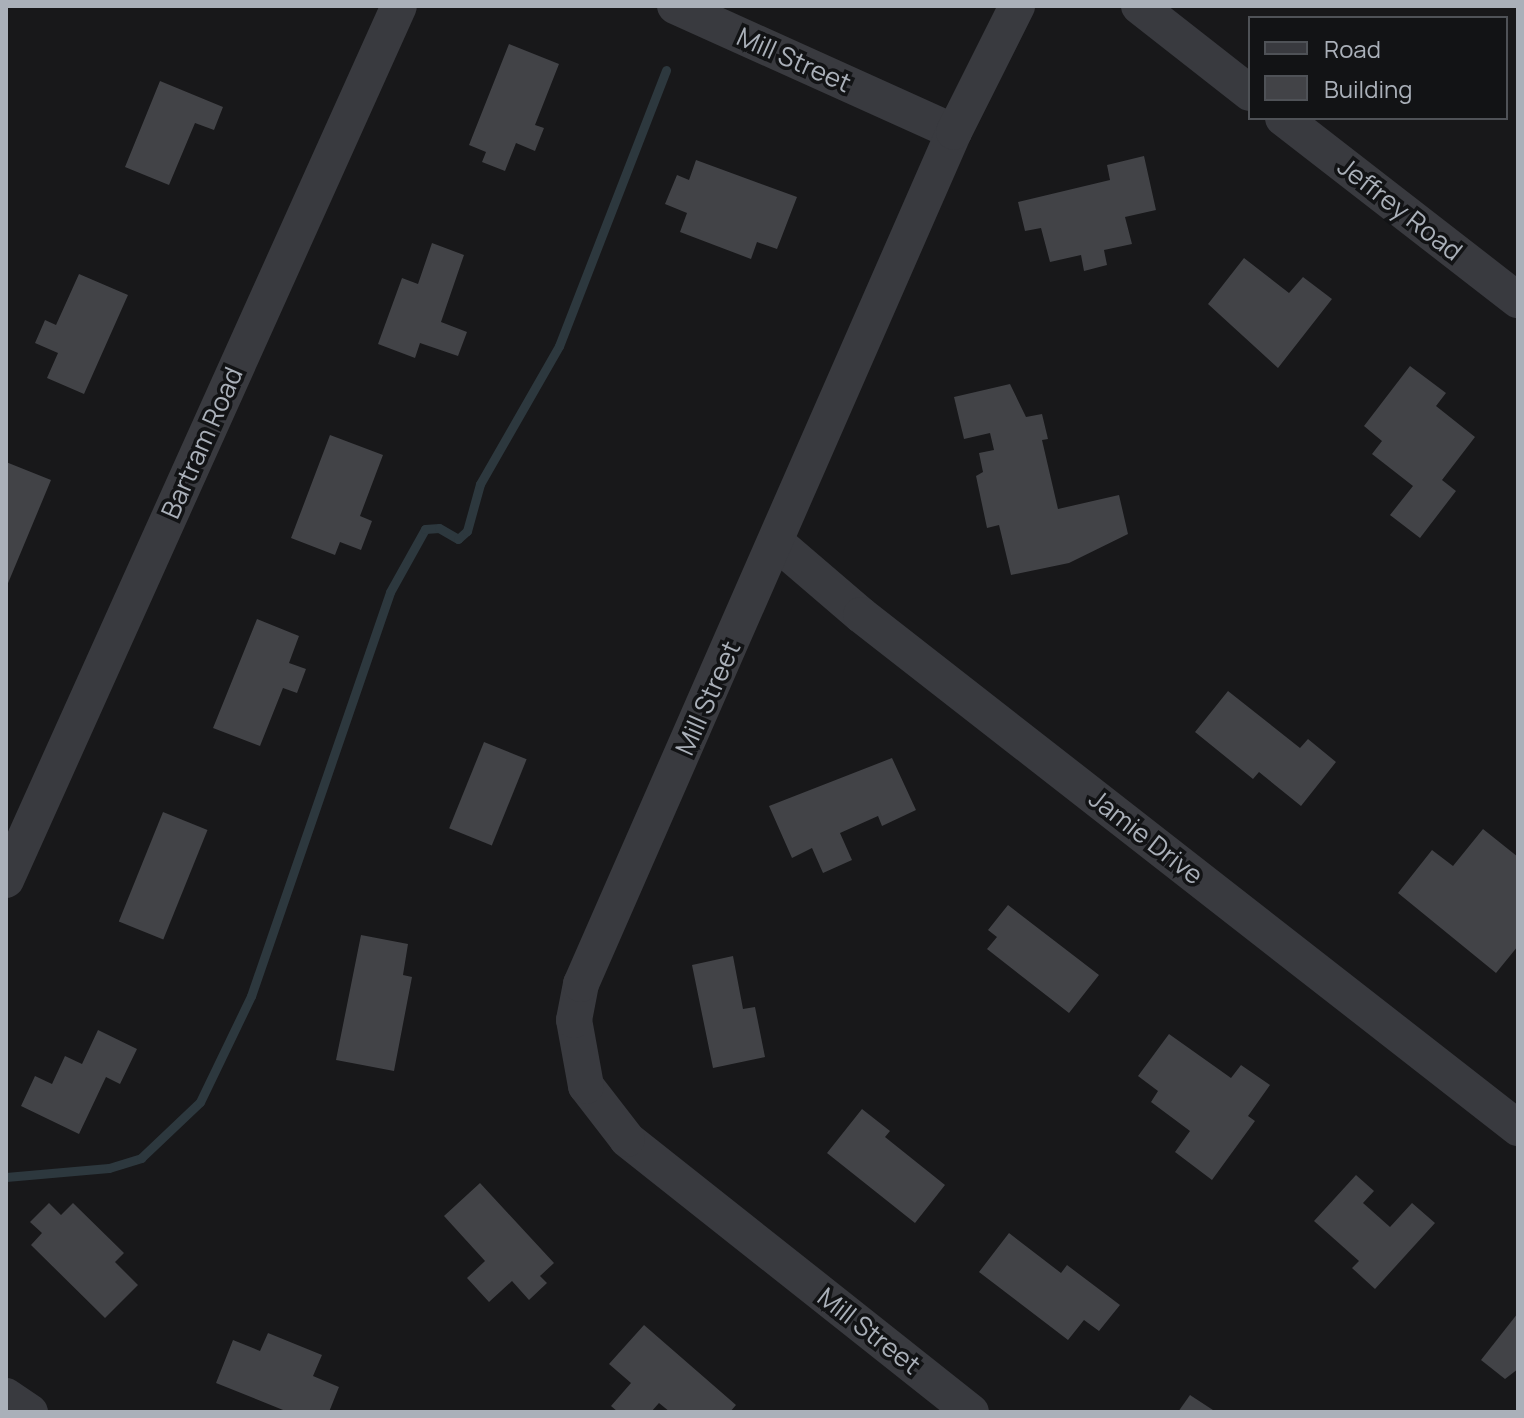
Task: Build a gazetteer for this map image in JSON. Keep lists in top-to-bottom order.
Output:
{
  "streets": {
    "street": [
      "Mill Street",
      "Jeffrey Road",
      "Bartram Road",
      "Jamie Drive"
    ]
  },
  "crossings": [
    ["Mill Street", "Jamie Drive"]
  ],
  "legend": ["Road", "Building"]
}
